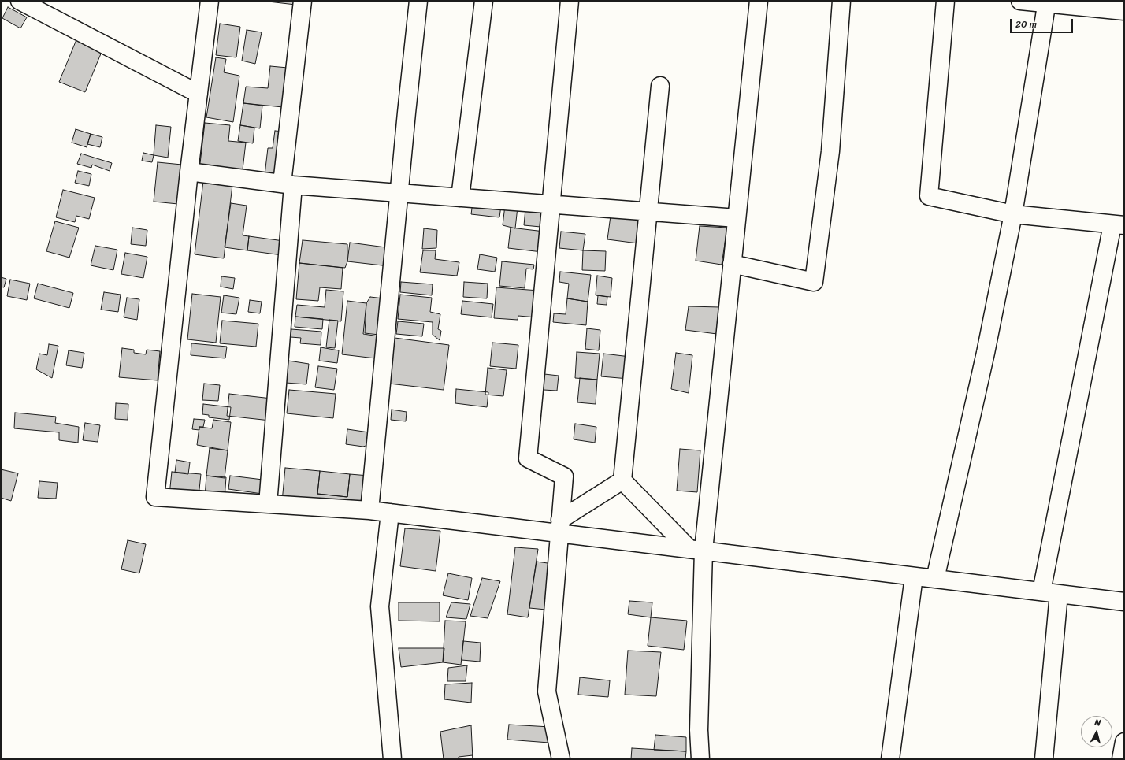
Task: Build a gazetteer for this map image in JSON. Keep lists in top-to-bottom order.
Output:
{
  "scale_bar": "20 m",
  "north": "top"
}
